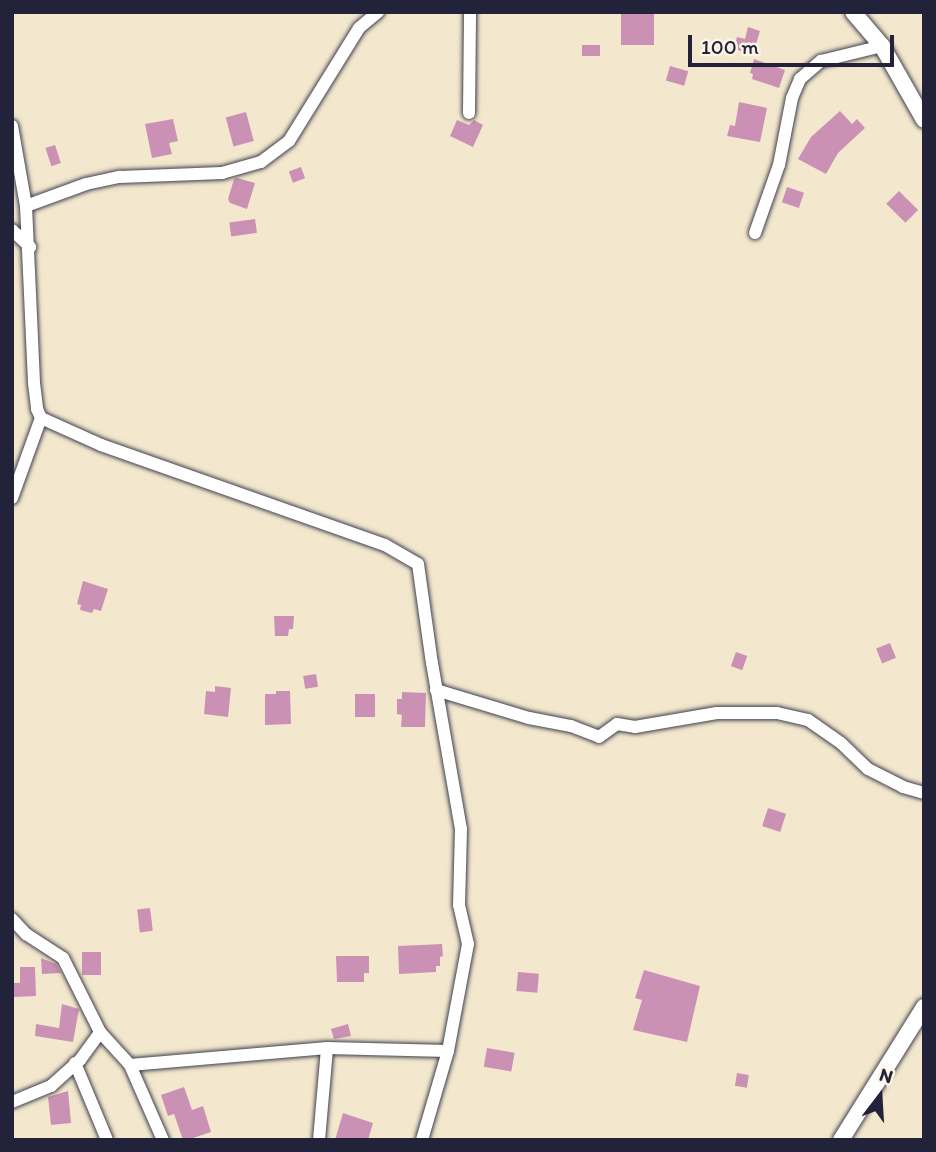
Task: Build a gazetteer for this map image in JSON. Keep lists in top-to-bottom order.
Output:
{
  "scale_bar": "100 m",
  "north": "top"
}
